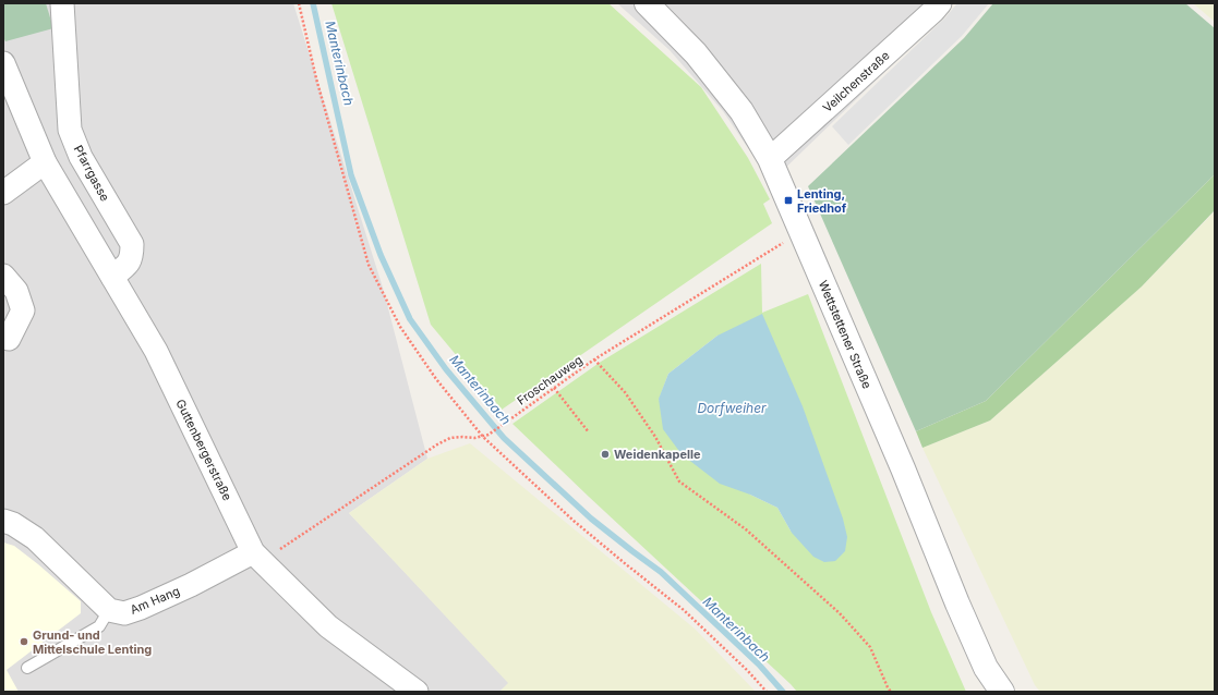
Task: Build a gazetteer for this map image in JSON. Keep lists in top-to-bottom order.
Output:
{
  "streets": {
    "street": [
      "Veilchenstraße",
      "Pfarrgasse",
      "Wettstettener Straße",
      "Guttenbergerstraße",
      "Am Hang"
    ],
    "path": ["Froschauweg"]
  },
  "crossings": [
    ["Veilchenstraße", "Wettstettener Straße"],
    ["Pfarrgasse", "Guttenbergerstraße"],
    ["Wettstettener Straße", "Froschauweg"],
    ["Froschauweg", "Guttenbergerstraße"],
    ["Froschauweg", "Am Hang"],
    ["Guttenbergerstraße", "Am Hang"]
  ],
  "water": ["Manterinbach", "Dorfweiher"],
  "places": {
    "transit": ["Lenting, Friedhof"],
    "other": ["Weidenkapelle", "Grund- und Mittelschule Lenting"]
  }
}
